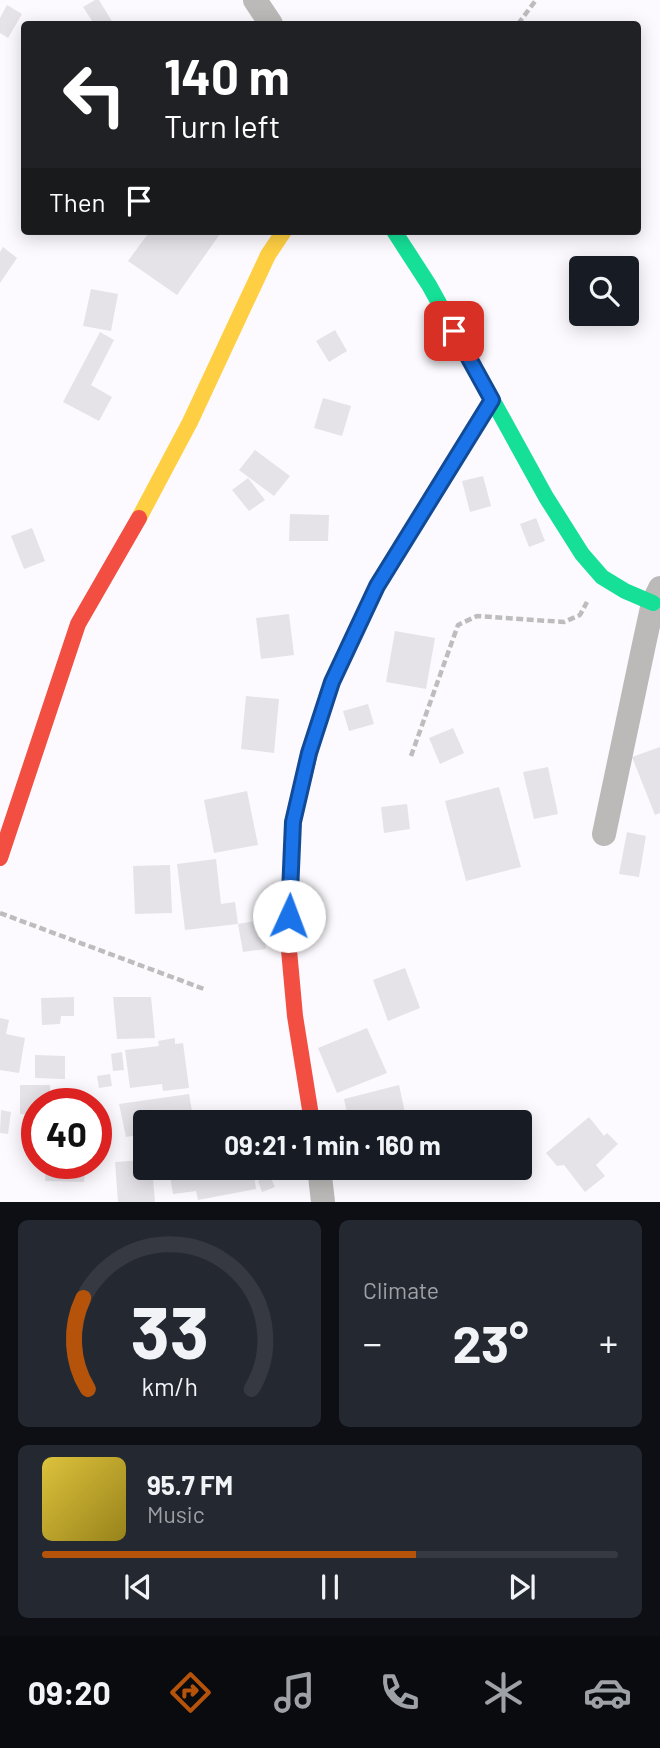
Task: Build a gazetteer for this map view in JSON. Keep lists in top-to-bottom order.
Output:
{
  "page": {
    "turn": ["140 m", "Turn left"],
    "then": "Then",
    "limit": "40",
    "trip": "09:21 · 1 min · 160 m",
    "tile": "Climate",
    "heat": ["−", "23°", "+"],
    "song": ["95.7 FM", "Music"],
    "tabs": "09:20",
    "gauge": ["33", "km/h"]
  }
}
